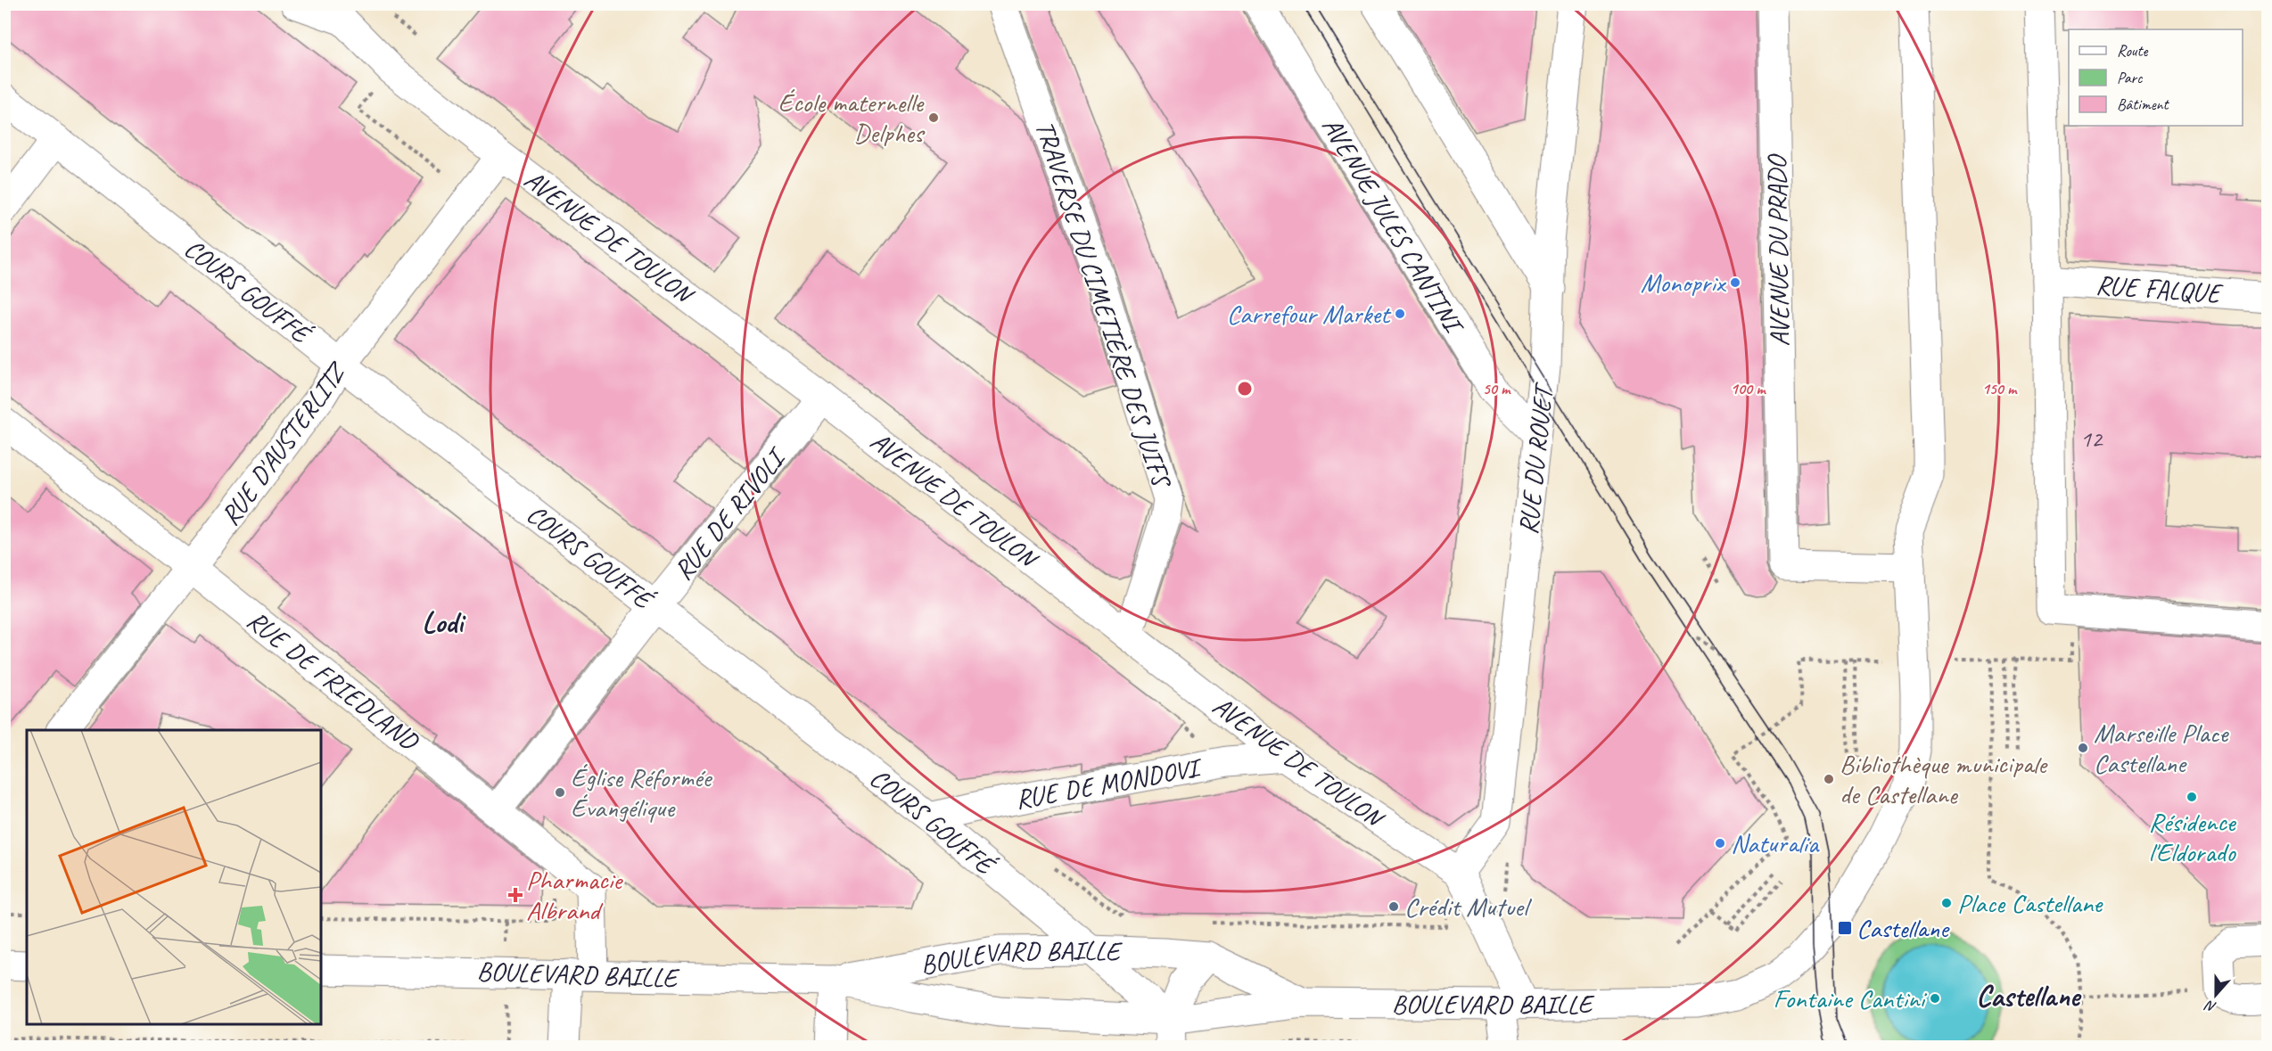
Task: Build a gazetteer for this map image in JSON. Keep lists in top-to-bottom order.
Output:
{
  "streets": {
    "street": [
      "AVENUE JULES CANTINI",
      "AVENUE DE TOULON",
      "AVENUE DU PRADO",
      "RUE FALQUE",
      "COURS GOUFFÉ",
      "TRAVERSE DU CIMETIÈRE DES JUIFS",
      "RUE D'AUSTERLITZ",
      "RUE DU ROUET",
      "RUE DE RIVOLI",
      "RUE DE FRIEDLAND",
      "RUE DE MONDOVI",
      "BOULEVARD BAILLE"
    ]
  },
  "crossings": [
    ["AVENUE JULES CANTINI", "RUE DU ROUET"],
    ["AVENUE DE TOULON", "TRAVERSE DU CIMETIÈRE DES JUIFS"],
    ["AVENUE DE TOULON", "RUE D'AUSTERLITZ"],
    ["AVENUE DE TOULON", "RUE DU ROUET"],
    ["AVENUE DE TOULON", "RUE DE RIVOLI"],
    ["AVENUE DE TOULON", "RUE DE MONDOVI"],
    ["AVENUE DU PRADO", "BOULEVARD BAILLE"],
    ["COURS GOUFFÉ", "RUE D'AUSTERLITZ"],
    ["COURS GOUFFÉ", "RUE DE RIVOLI"],
    ["COURS GOUFFÉ", "RUE DE MONDOVI"],
    ["COURS GOUFFÉ", "BOULEVARD BAILLE"],
    ["RUE D'AUSTERLITZ", "RUE DE FRIEDLAND"],
    ["RUE DE RIVOLI", "RUE DE FRIEDLAND"],
    ["RUE DE FRIEDLAND", "BOULEVARD BAILLE"]
  ],
  "districts": ["Lodi", "Castellane"],
  "places": {
    "other": [
      "École maternelle Delphes",
      "Monoprix",
      "Carrefour Market",
      "Marseille Place Castellane",
      "Bibliothèque municipale de Castellane",
      "Église Réformée Évangélique",
      "Résidence l'Eldorado",
      "Naturalia",
      "Place Castellane",
      "Crédit Mutuel",
      "Fontaine Cantini"
    ],
    "health": ["Pharmacie Albrand"],
    "transit": ["Castellane"]
  },
  "house_numbers": ["12"],
  "legend": ["Route", "Parc", "Bâtiment"],
  "north": "bottom",
  "rings": ["50 m", "100 m", "150 m"]
}
